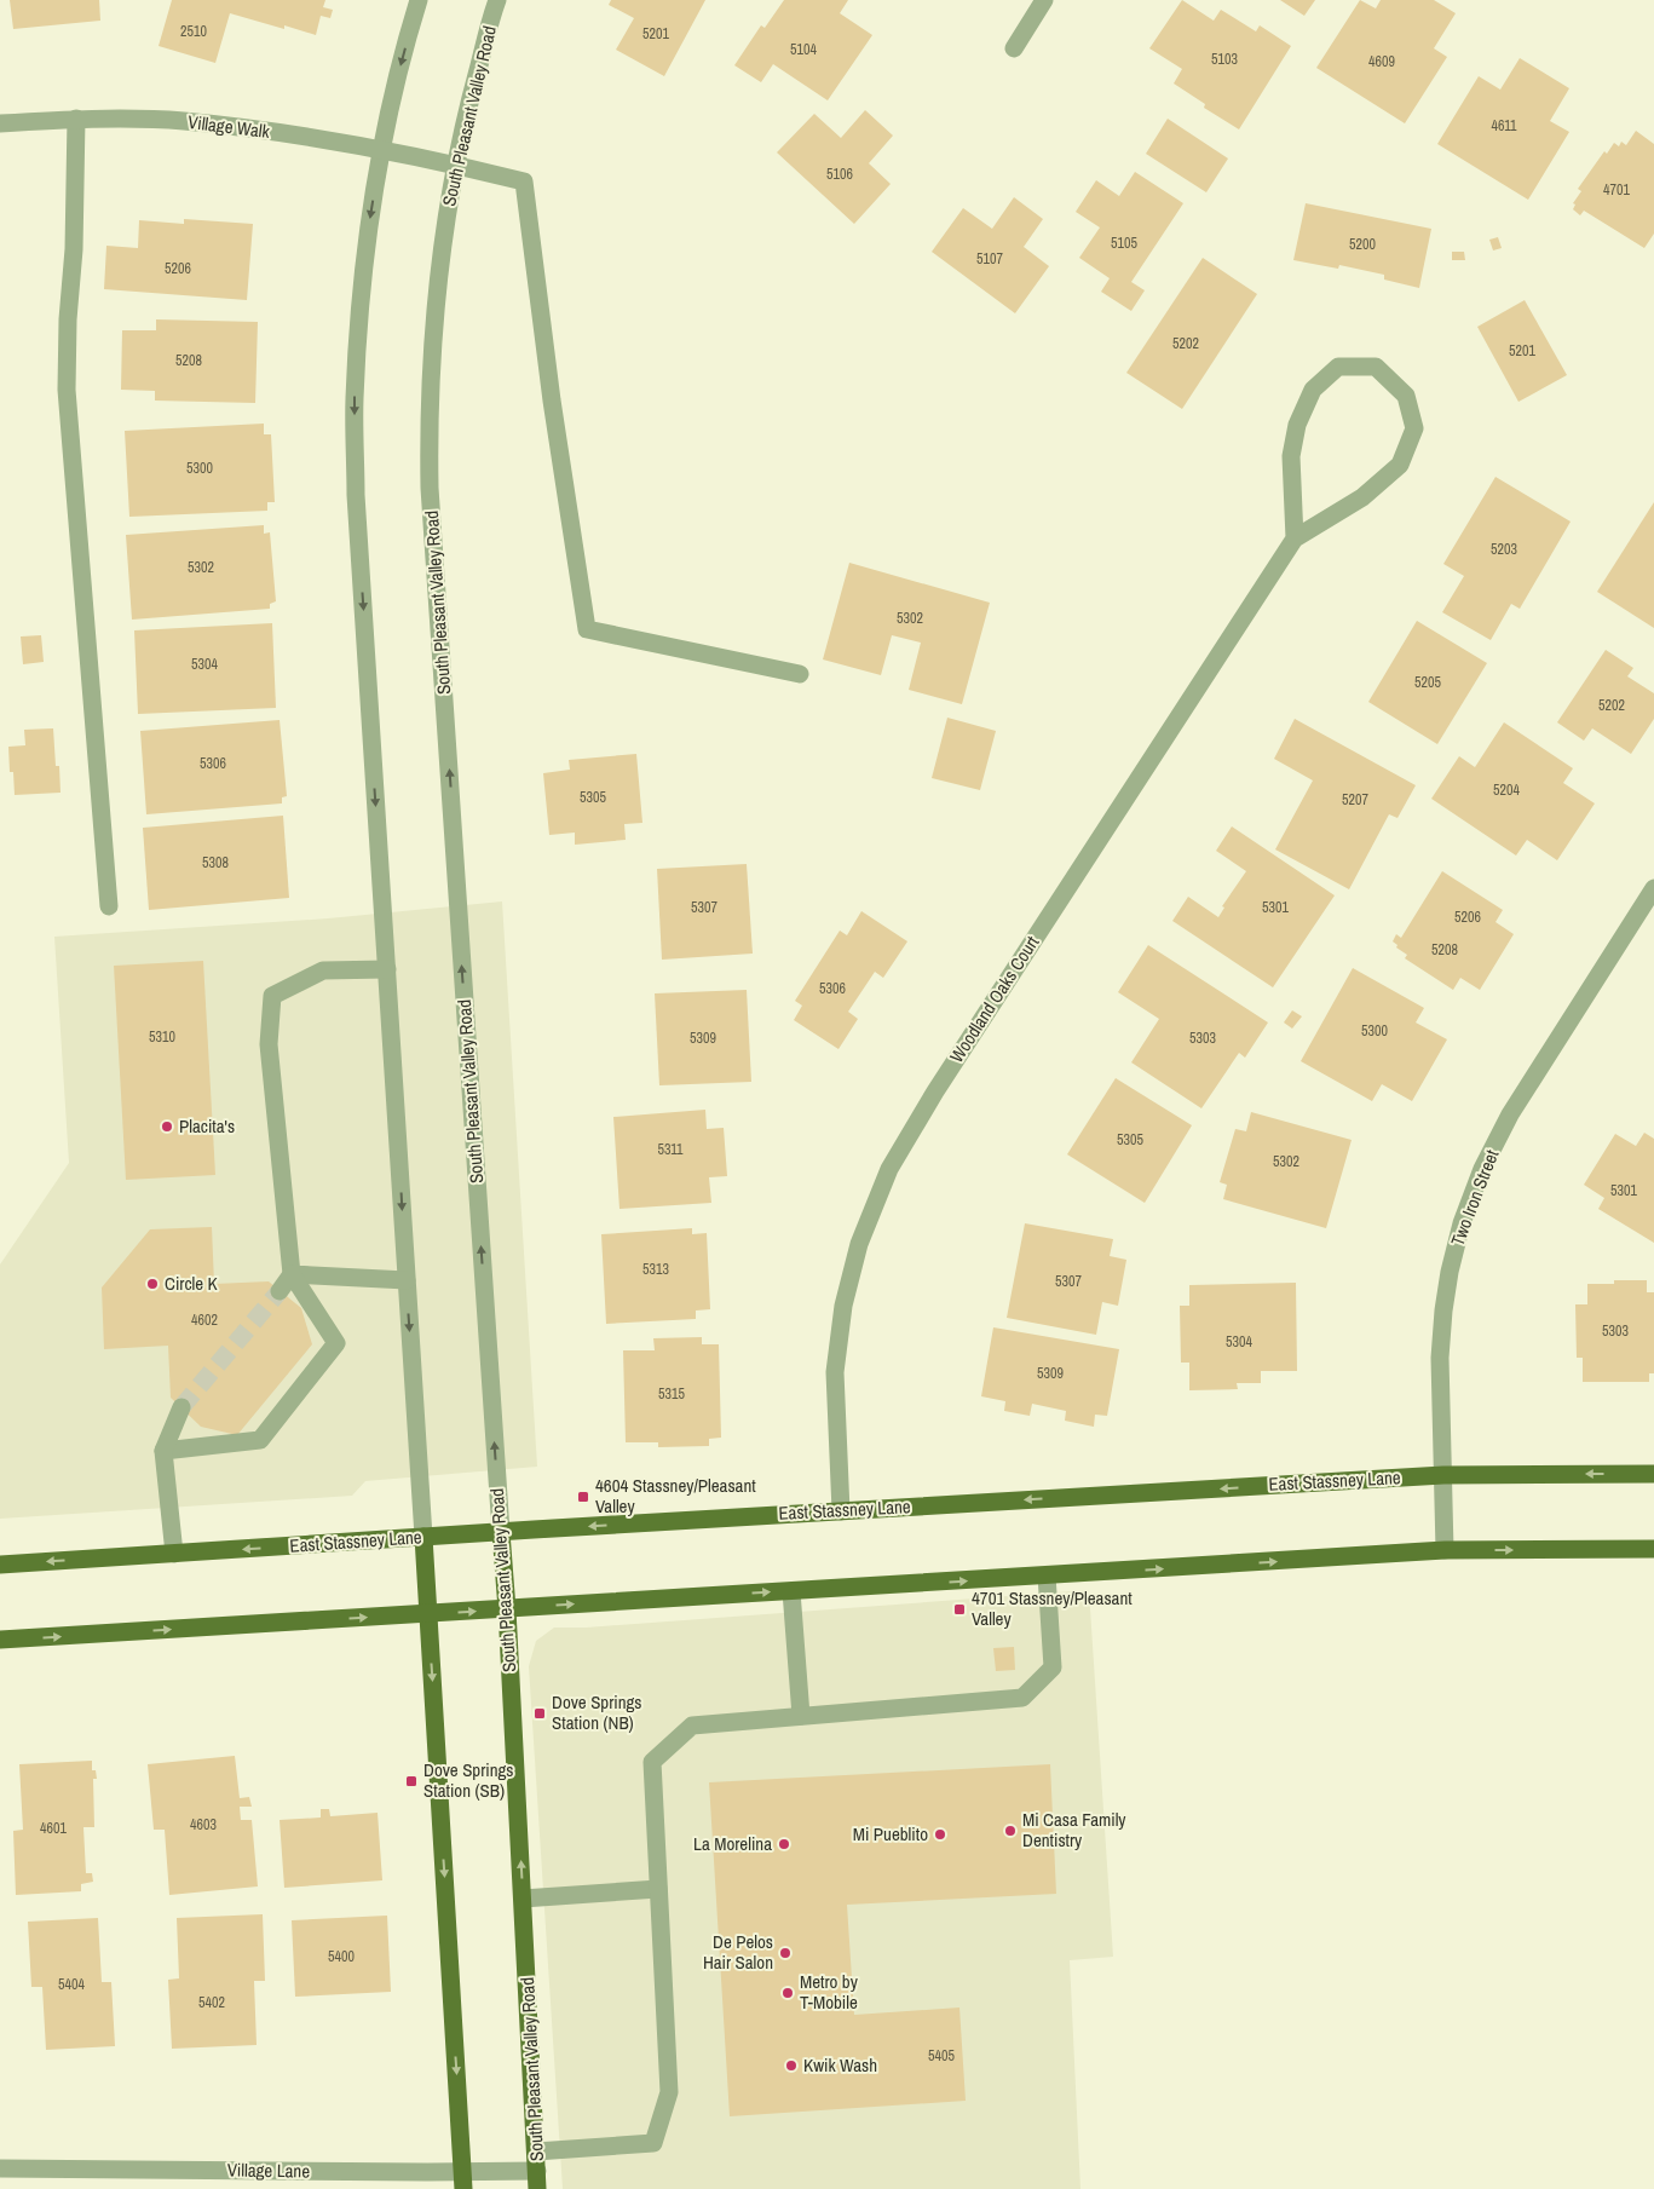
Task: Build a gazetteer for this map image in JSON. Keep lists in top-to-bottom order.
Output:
{
  "streets": {
    "main road": ["South Pleasant Valley Road", "East Stassney Lane"],
    "street": [
      "Village Walk",
      "Woodland Oaks Court",
      "Two Iron Street",
      "Village Lane"
    ]
  },
  "crossings": [
    ["South Pleasant Valley Road", "Village Walk"],
    ["South Pleasant Valley Road", "East Stassney Lane"],
    ["South Pleasant Valley Road", "Village Lane"],
    ["Woodland Oaks Court", "East Stassney Lane"],
    ["Two Iron Street", "East Stassney Lane"]
  ],
  "places": {
    "other": [
      "Placita's",
      "Circle K",
      "Mi Casa Family Dentistry",
      "Mi Pueblito",
      "La Morelina",
      "De Pelos Hair Salon",
      "Metro by T-Mobile",
      "Kwik Wash"
    ],
    "transit": [
      "4604 Stassney/Pleasant Valley",
      "4701 Stassney/Pleasant Valley",
      "Dove Springs Station (NB)",
      "Dove Springs Station (SB)"
    ]
  },
  "house_numbers": [
    "2510",
    "5201",
    "5104",
    "5103",
    "4609",
    "4611",
    "5106",
    "4701",
    "5105",
    "5200",
    "5107",
    "5206",
    "5202",
    "5201",
    "5208",
    "5300",
    "5203",
    "5302",
    "5302",
    "5304",
    "5205",
    "5202",
    "5306",
    "5204",
    "5305",
    "5207",
    "5308",
    "5307",
    "5301",
    "5206",
    "5208",
    "5306",
    "5300",
    "5310",
    "5309",
    "5303",
    "5305",
    "5311",
    "5302",
    "5301",
    "5313",
    "5307",
    "4602",
    "5303",
    "5304",
    "5309",
    "5315",
    "4603",
    "4601",
    "5400",
    "5404",
    "5402",
    "5405"
  ]
}
